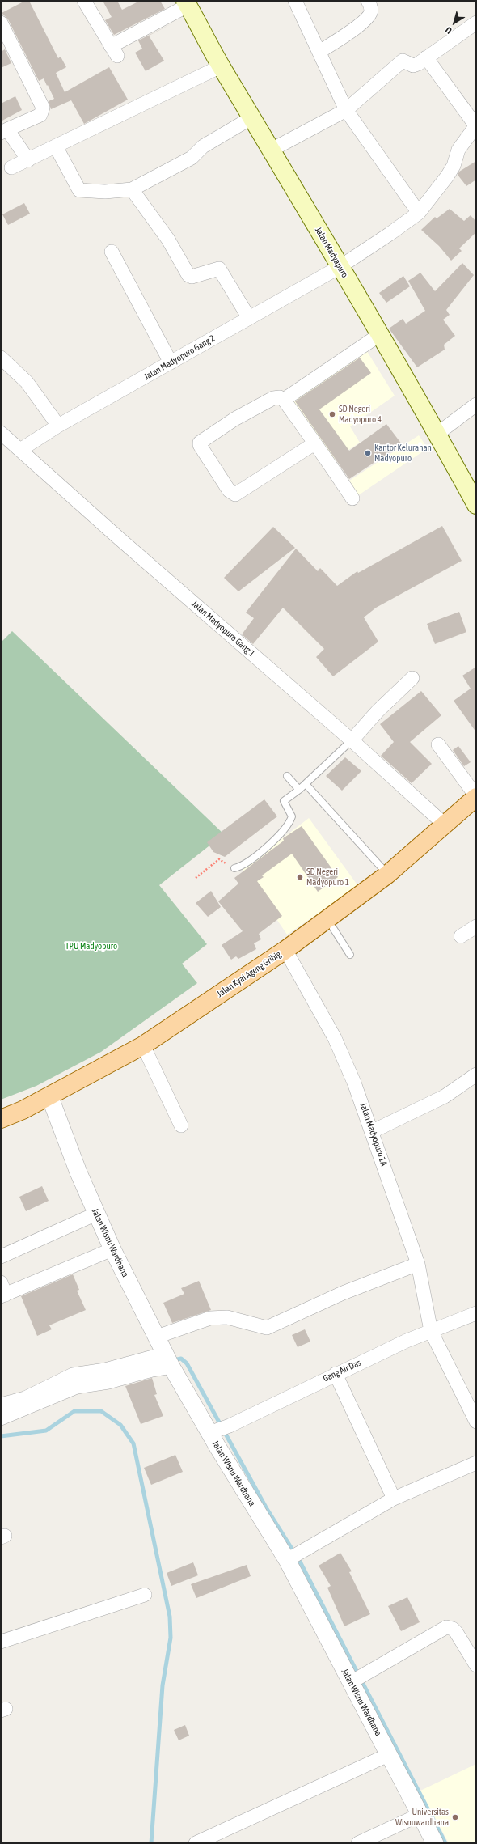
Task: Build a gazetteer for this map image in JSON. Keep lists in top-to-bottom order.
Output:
{
  "streets": {
    "main road": ["Jalan Madyapuro", "Jalan Kyai Ageng Gribig"],
    "street": [
      "Jalan Madyopuro Gang 2",
      "Jalan Madyopuro Gang 1",
      "Jalan Madyopuro 1A",
      "Jalan Wisnu Wardhana",
      "Gang Air Das"
    ]
  },
  "crossings": [
    ["Jalan Madyapuro", "Jalan Madyopuro Gang 2"],
    ["Jalan Madyopuro Gang 2", "Jalan Madyopuro Gang 1"],
    ["Jalan Madyopuro Gang 1", "Jalan Kyai Ageng Gribig"],
    ["Jalan Kyai Ageng Gribig", "Jalan Madyopuro 1A"],
    ["Jalan Kyai Ageng Gribig", "Jalan Wisnu Wardhana"],
    ["Jalan Madyopuro 1A", "Gang Air Das"],
    ["Jalan Wisnu Wardhana", "Gang Air Das"]
  ],
  "parks": ["TPU Madyopuro"],
  "places": [
    "SD Negeri Madyopuro 4",
    "Kantor Kelurahan Madyopuro",
    "SD Negeri Madyopuro 1",
    "Universitas Wisnuwardhana"
  ],
  "north": "bottom left"
}
